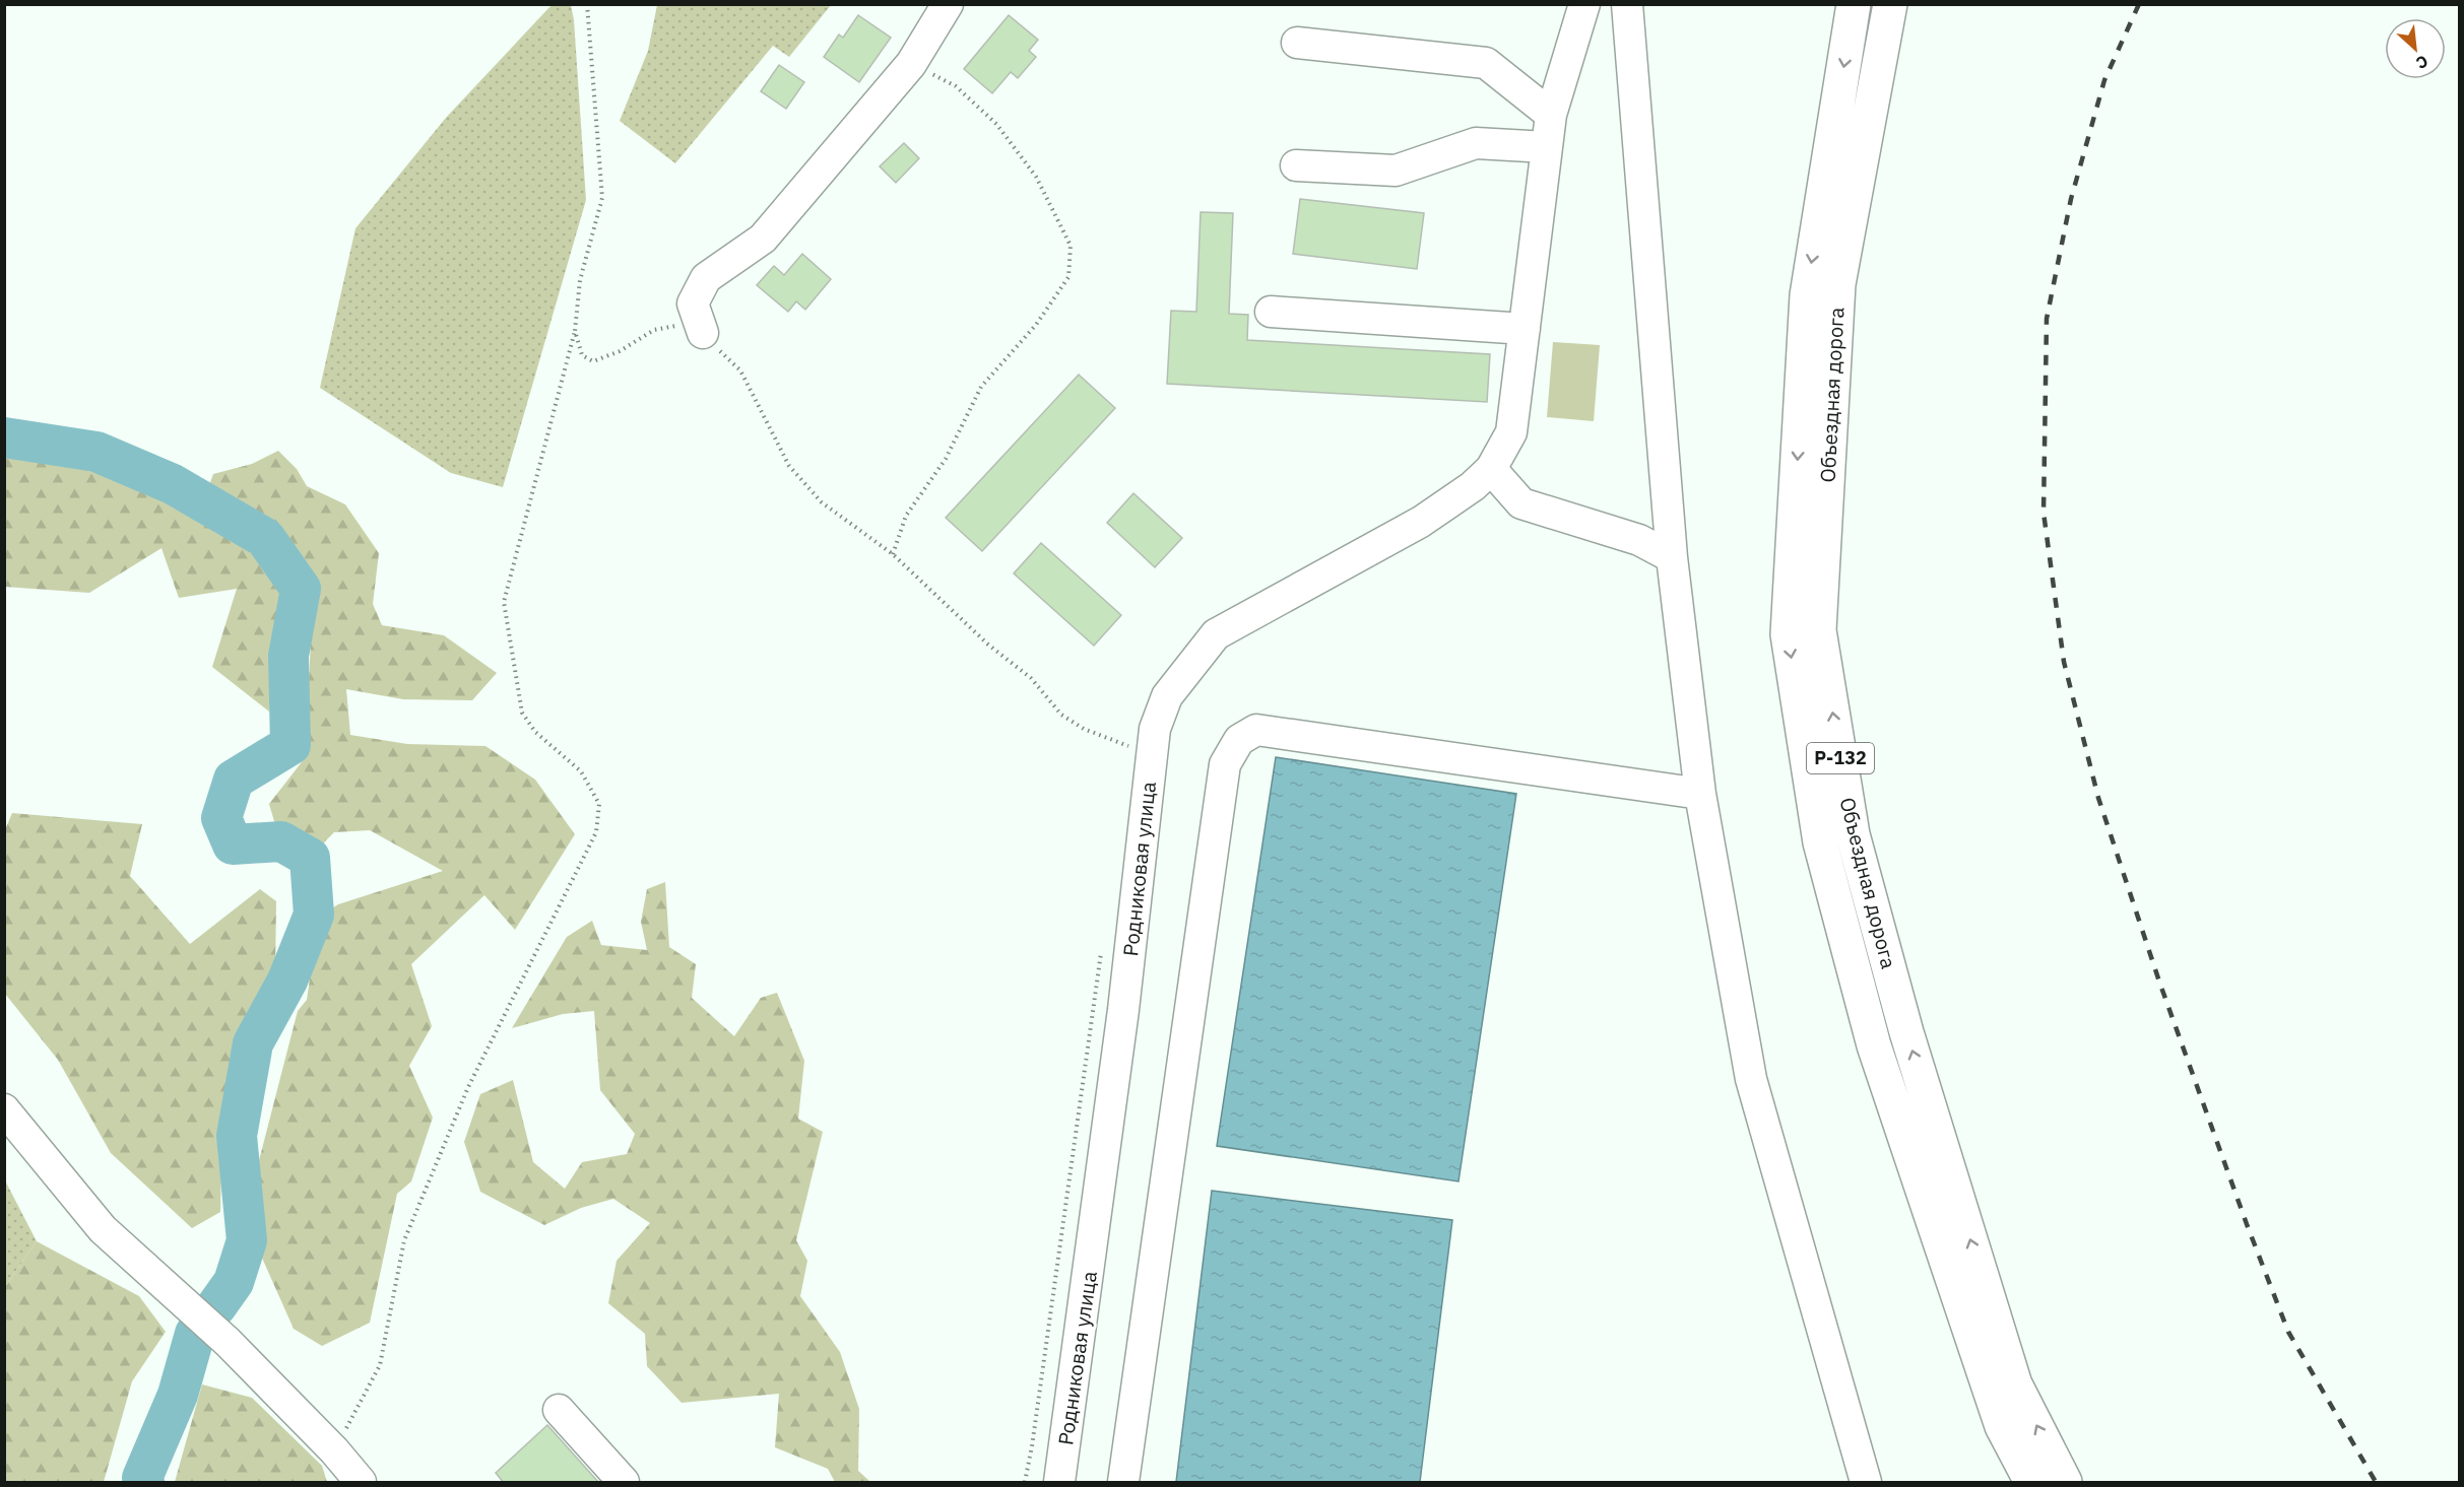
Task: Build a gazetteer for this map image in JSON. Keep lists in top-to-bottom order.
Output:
{
  "streets": {
    "highway": ["Объездная дорога", "Р-132"],
    "street": ["Родниковая улица"]
  },
  "north": "bottom right"
}
